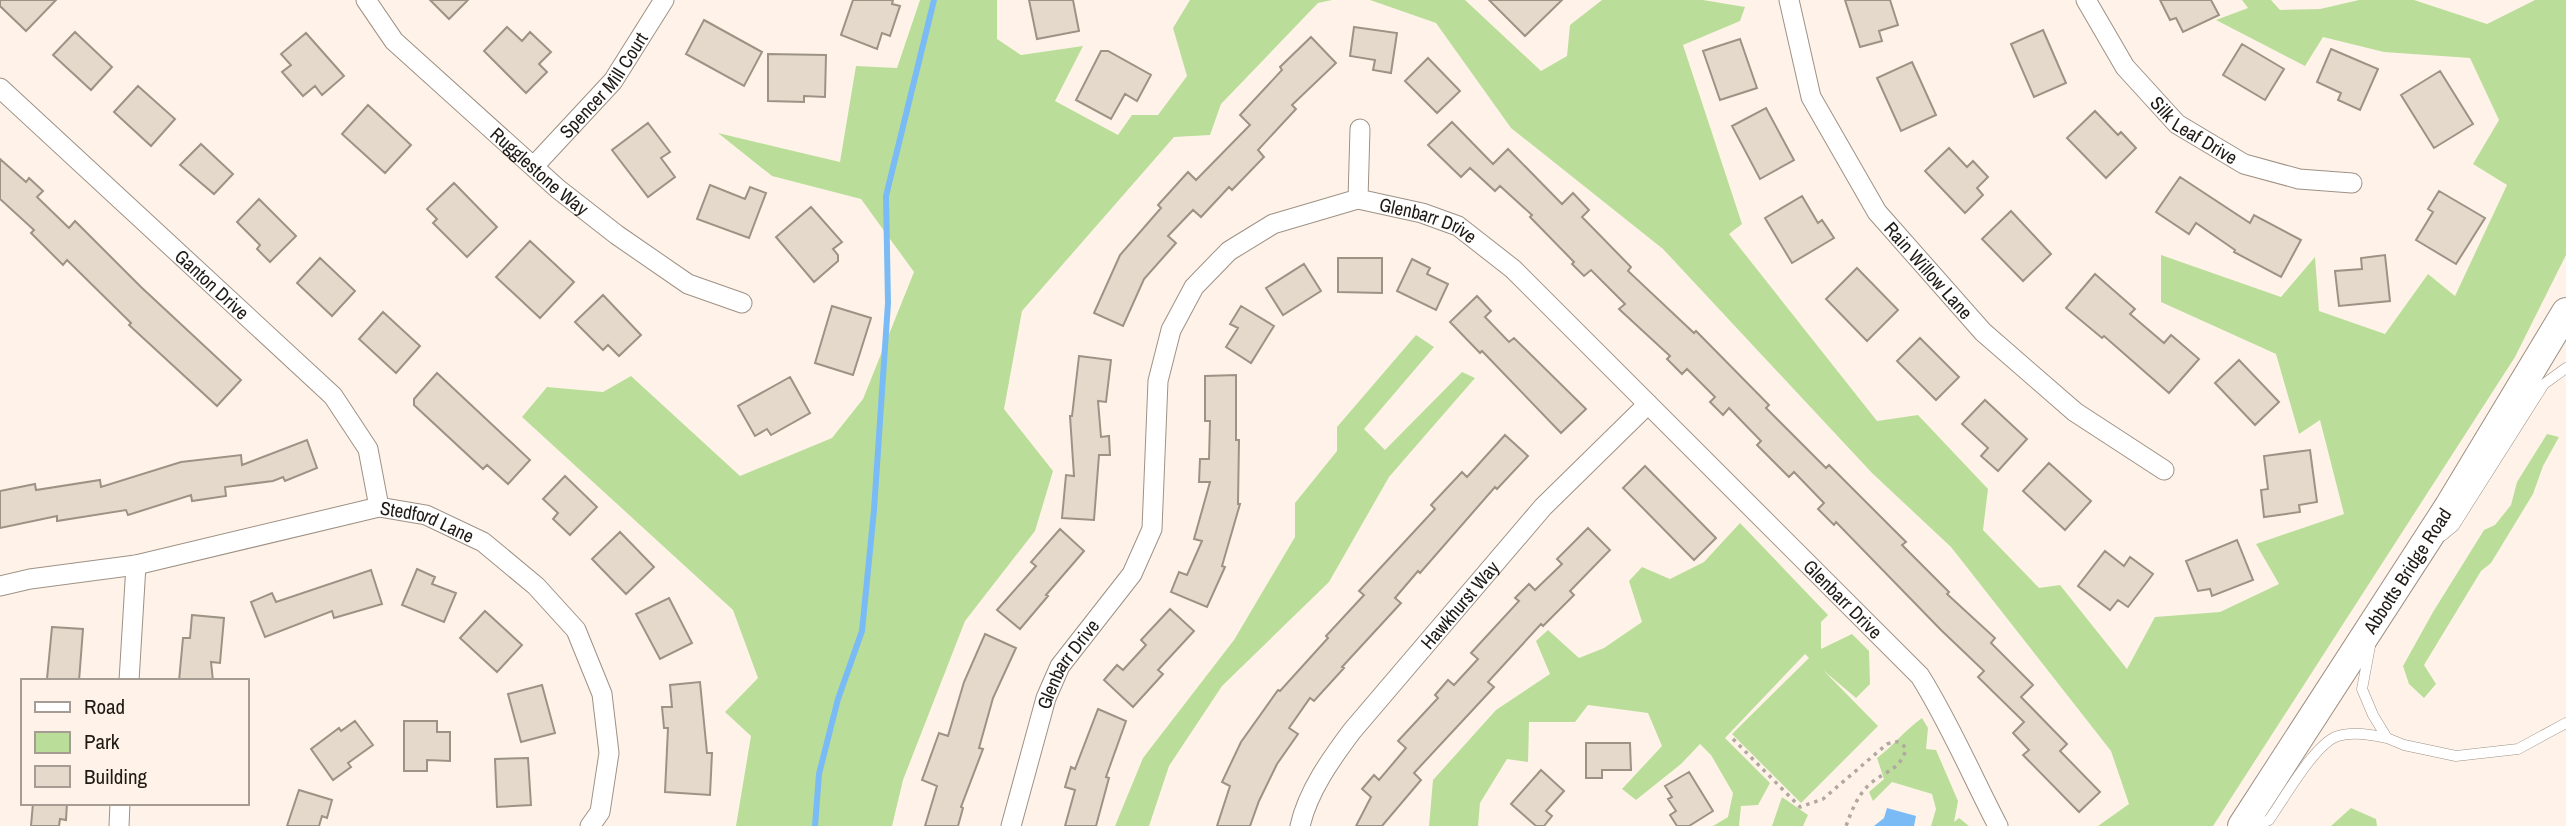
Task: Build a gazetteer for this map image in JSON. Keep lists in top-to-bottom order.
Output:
{
  "streets": {
    "main road": ["Abbotts Bridge Road"],
    "street": [
      "Spencer Mill Court",
      "Silk Leaf Drive",
      "Rugglestone Way",
      "Glenbarr Drive",
      "Rain Willow Lane",
      "Ganton Drive",
      "Stedford Lane",
      "Hawkhurst Way"
    ]
  },
  "crossings": [
    ["Spencer Mill Court", "Rugglestone Way"],
    ["Glenbarr Drive", "Hawkhurst Way"],
    ["Ganton Drive", "Stedford Lane"]
  ],
  "legend": ["Road", "Park", "Building"]
}
